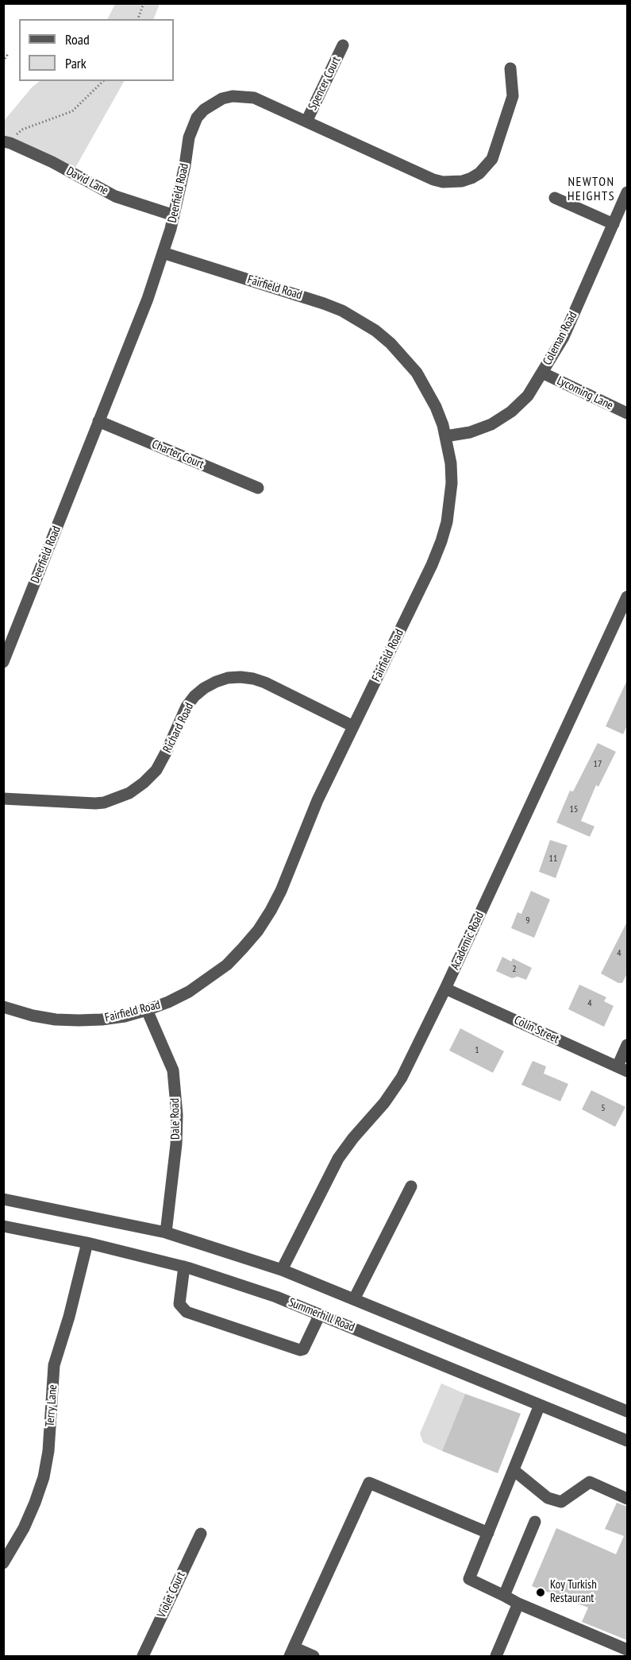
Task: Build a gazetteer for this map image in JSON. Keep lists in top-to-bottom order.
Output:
{
  "streets": {
    "street": [
      "Spencer Court",
      "David Lane",
      "Deerfield Road",
      "Fairfield Road",
      "Coleman Road",
      "Lycoming Lane",
      "Charter Court",
      "Richard Road",
      "Academic Road",
      "Colin Street",
      "Dale Road",
      "Summerhill Road",
      "Terry Lane",
      "Violet Court"
    ]
  },
  "crossings": [
    ["Spencer Court", "Deerfield Road"],
    ["David Lane", "Deerfield Road"],
    ["Deerfield Road", "Fairfield Road"],
    ["Deerfield Road", "Charter Court"],
    ["Fairfield Road", "Coleman Road"],
    ["Fairfield Road", "Richard Road"],
    ["Fairfield Road", "Dale Road"],
    ["Coleman Road", "Lycoming Lane"],
    ["Academic Road", "Colin Street"],
    ["Summerhill Road", "Terry Lane"]
  ],
  "districts": ["NEWTON HEIGHTS"],
  "places": ["Koy Turkish Restaurant"],
  "house_numbers": [
    "17",
    "15",
    "11",
    "9",
    "4",
    "2",
    "4",
    "1",
    "5"
  ],
  "legend": ["Road", "Park"]
}
